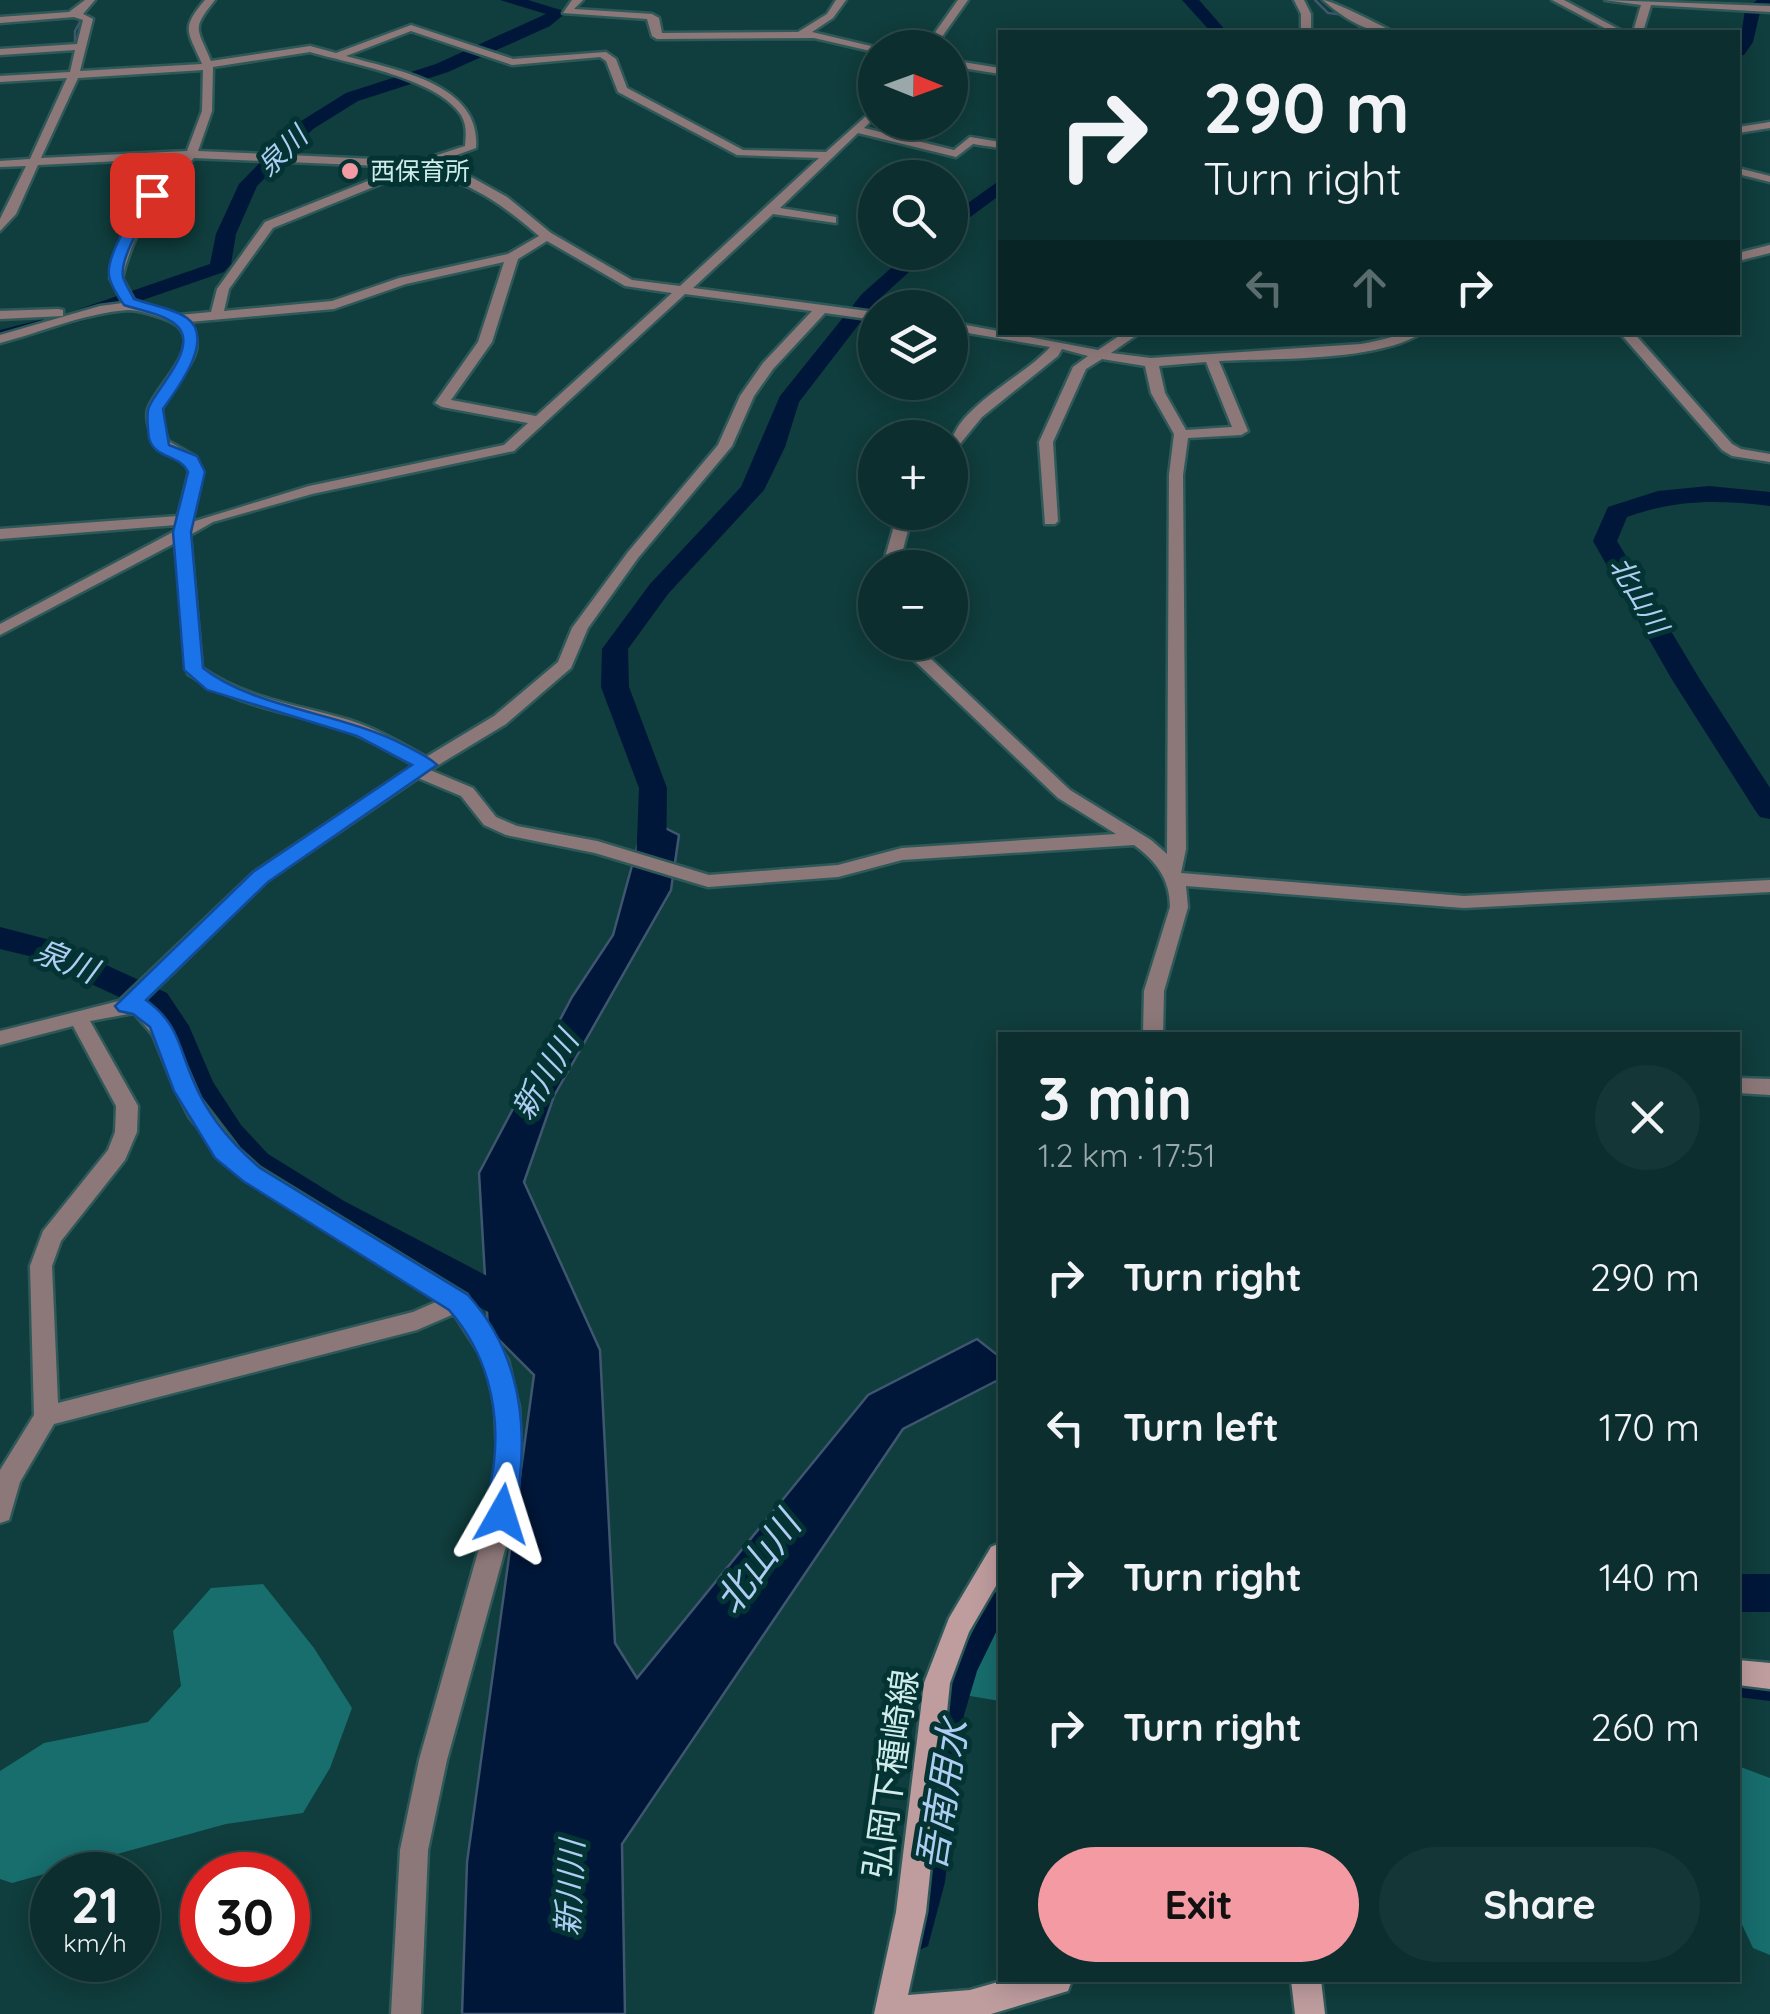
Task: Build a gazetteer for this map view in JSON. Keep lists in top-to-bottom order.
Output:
{
  "streets": {
    "main road": ["弘岡下種崎線"]
  },
  "water": [
    "泉川",
    "北山川",
    "新川川",
    "吾南用水"
  ],
  "places": ["西保育所"],
  "north": "right",
  "page": {
    "map_buttons": ["+", "−"],
    "turn": ["290 m", "Turn right"],
    "heading": ["3 min", "1.2 km · 17:51"],
    "list": [
      {
        "name": "Turn right",
        "value": "290 m"
      },
      {
        "name": "Turn left",
        "value": "170 m"
      },
      {
        "name": "Turn right",
        "value": "140 m"
      },
      {
        "name": "Turn right",
        "value": "260 m"
      }
    ],
    "buttons": ["Exit", "Share"],
    "speed": "21 km/h",
    "limit": "30"
  }
}
